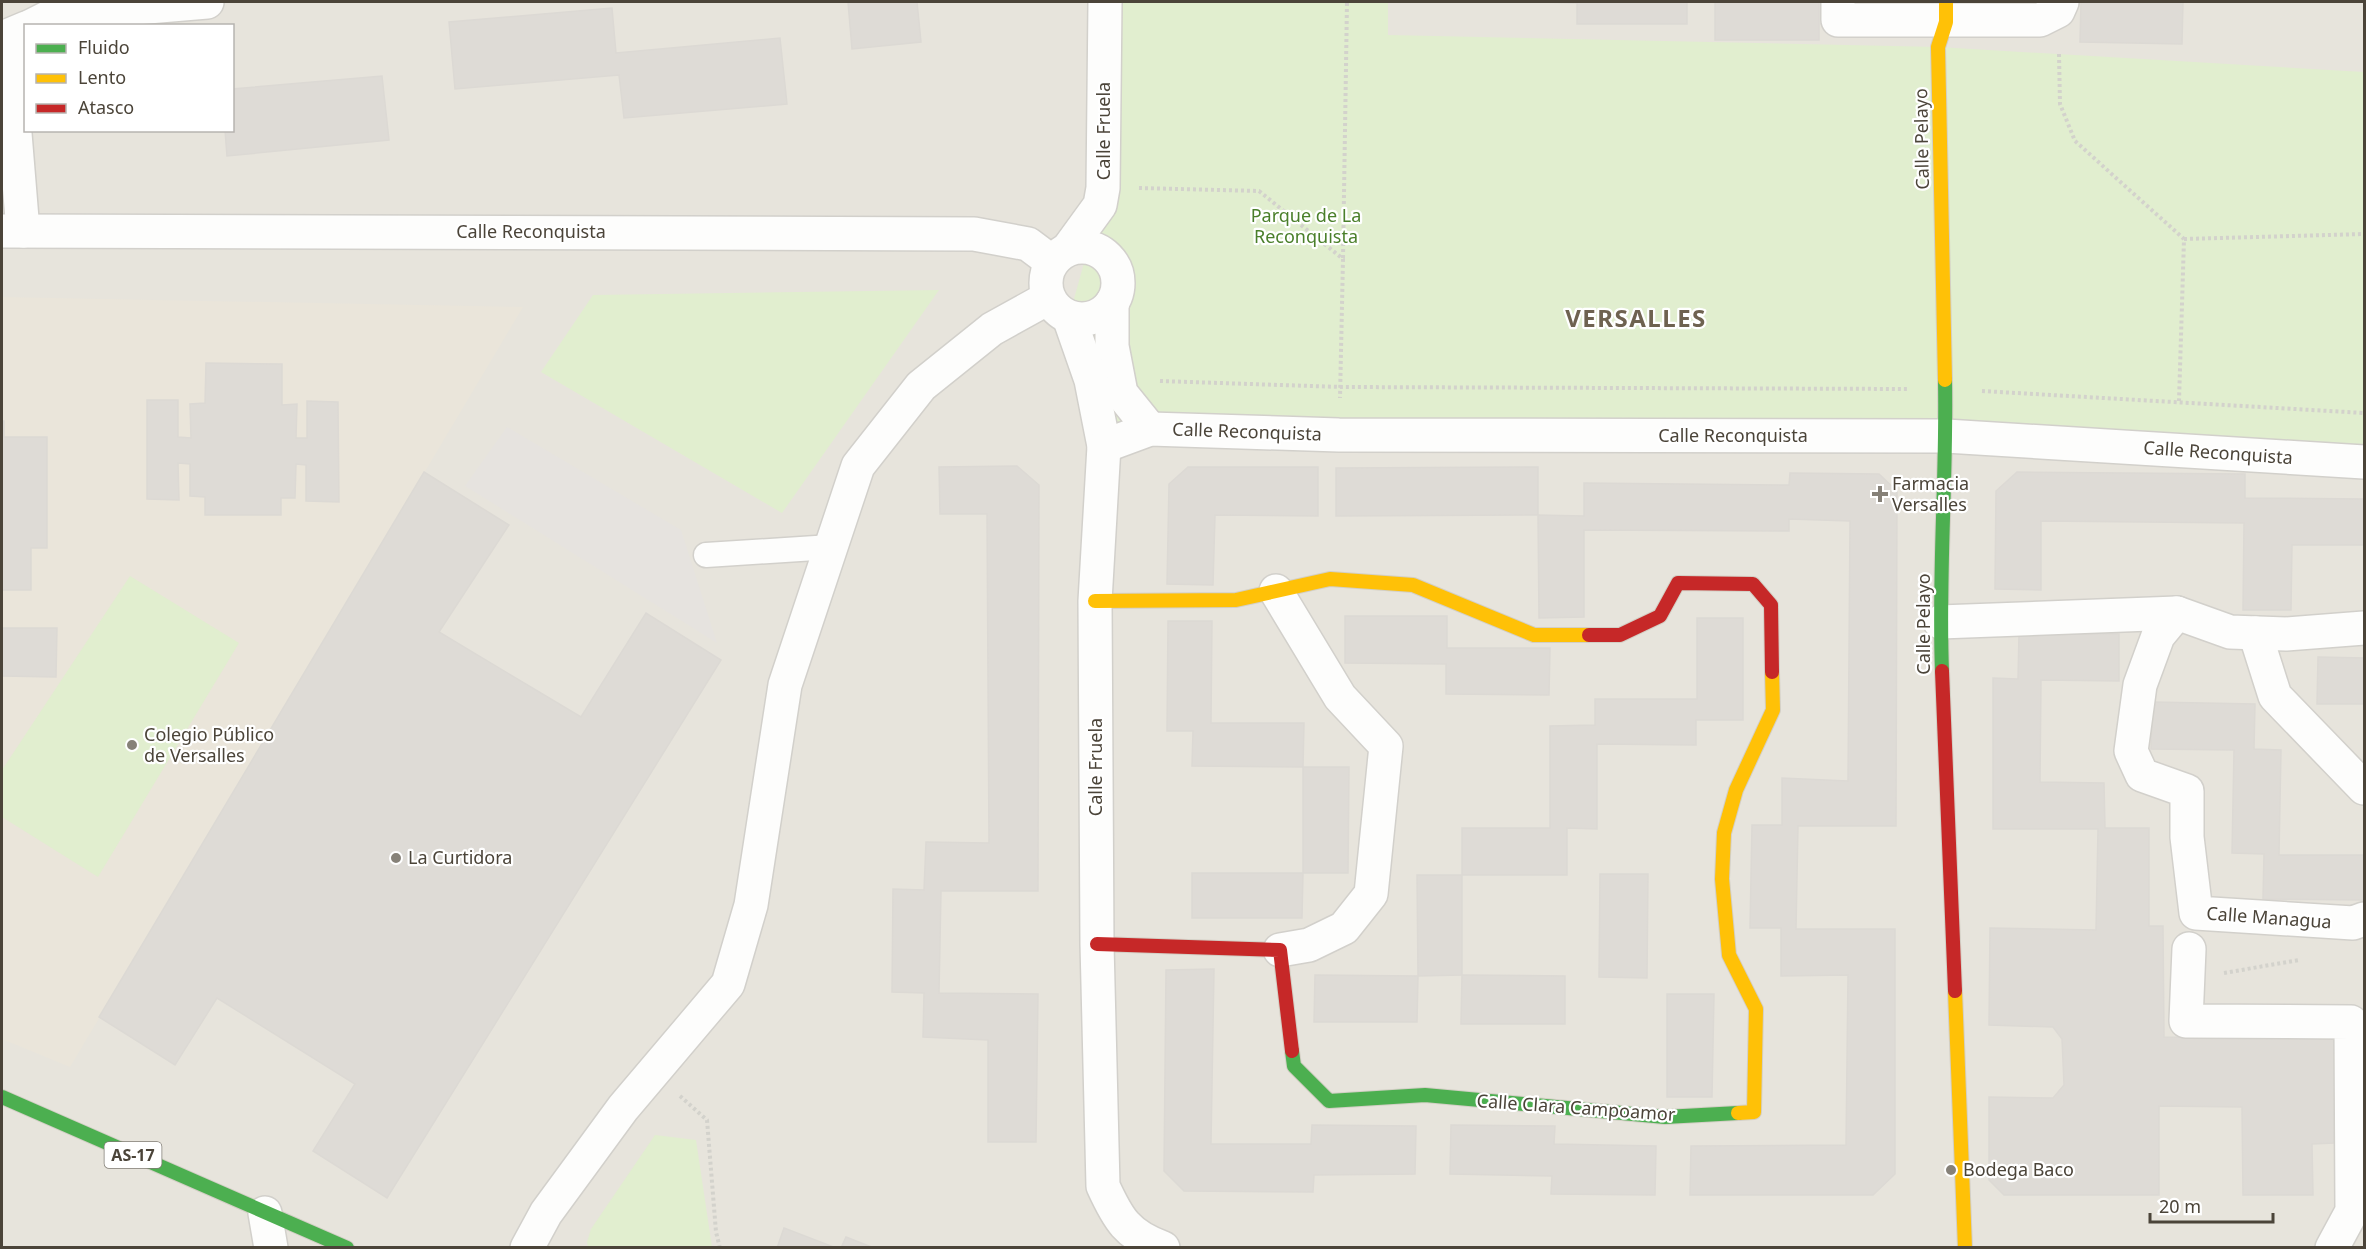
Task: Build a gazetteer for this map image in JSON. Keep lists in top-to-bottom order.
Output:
{
  "streets": {
    "street": [
      "Calle Fruela",
      "Calle Pelayo",
      "Calle Reconquista",
      "Calle Managua",
      "Calle Clara Campoamor",
      "AS-17"
    ]
  },
  "crossings": [
    ["Calle Fruela", "Calle Reconquista"],
    ["Calle Fruela", "Calle Clara Campoamor"],
    ["Calle Pelayo", "Calle Reconquista"]
  ],
  "districts": ["VERSALLES"],
  "parks": ["Parque de La Reconquista"],
  "places": {
    "health": ["Farmacia Versalles"],
    "other": ["Colegio Público de Versalles", "La Curtidora", "Bodega Baco"]
  },
  "legend": ["Fluido", "Lento", "Atasco"],
  "scale_bar": "20 m"
}
